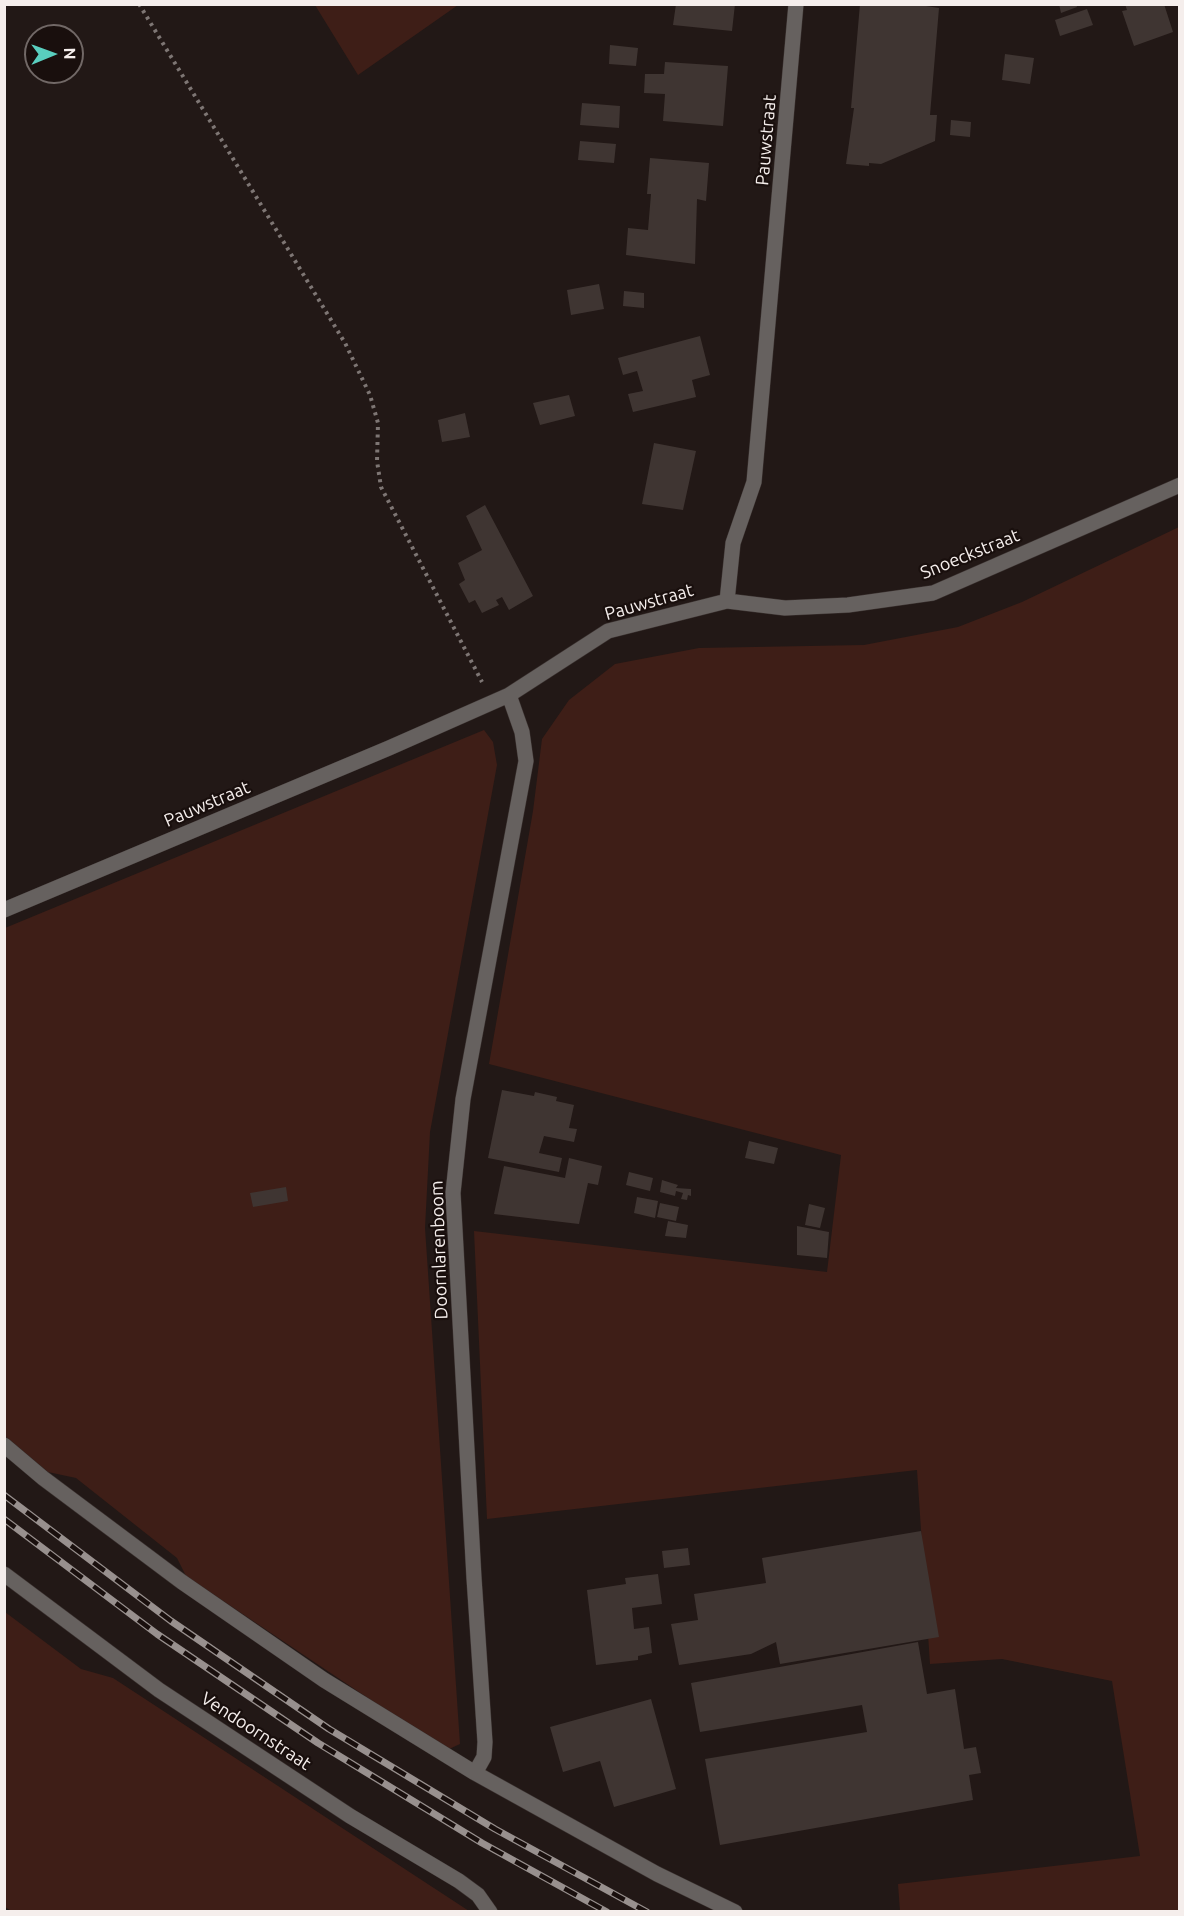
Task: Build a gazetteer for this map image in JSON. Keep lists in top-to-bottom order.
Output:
{
  "streets": {
    "street": [
      "Pauwstraat",
      "Snoeckstraat",
      "Doornlarenboom",
      "Vendoornstraat"
    ]
  },
  "crossings": [
    ["Pauwstraat", "Snoeckstraat"],
    ["Pauwstraat", "Doornlarenboom"]
  ],
  "north": "right"
}
